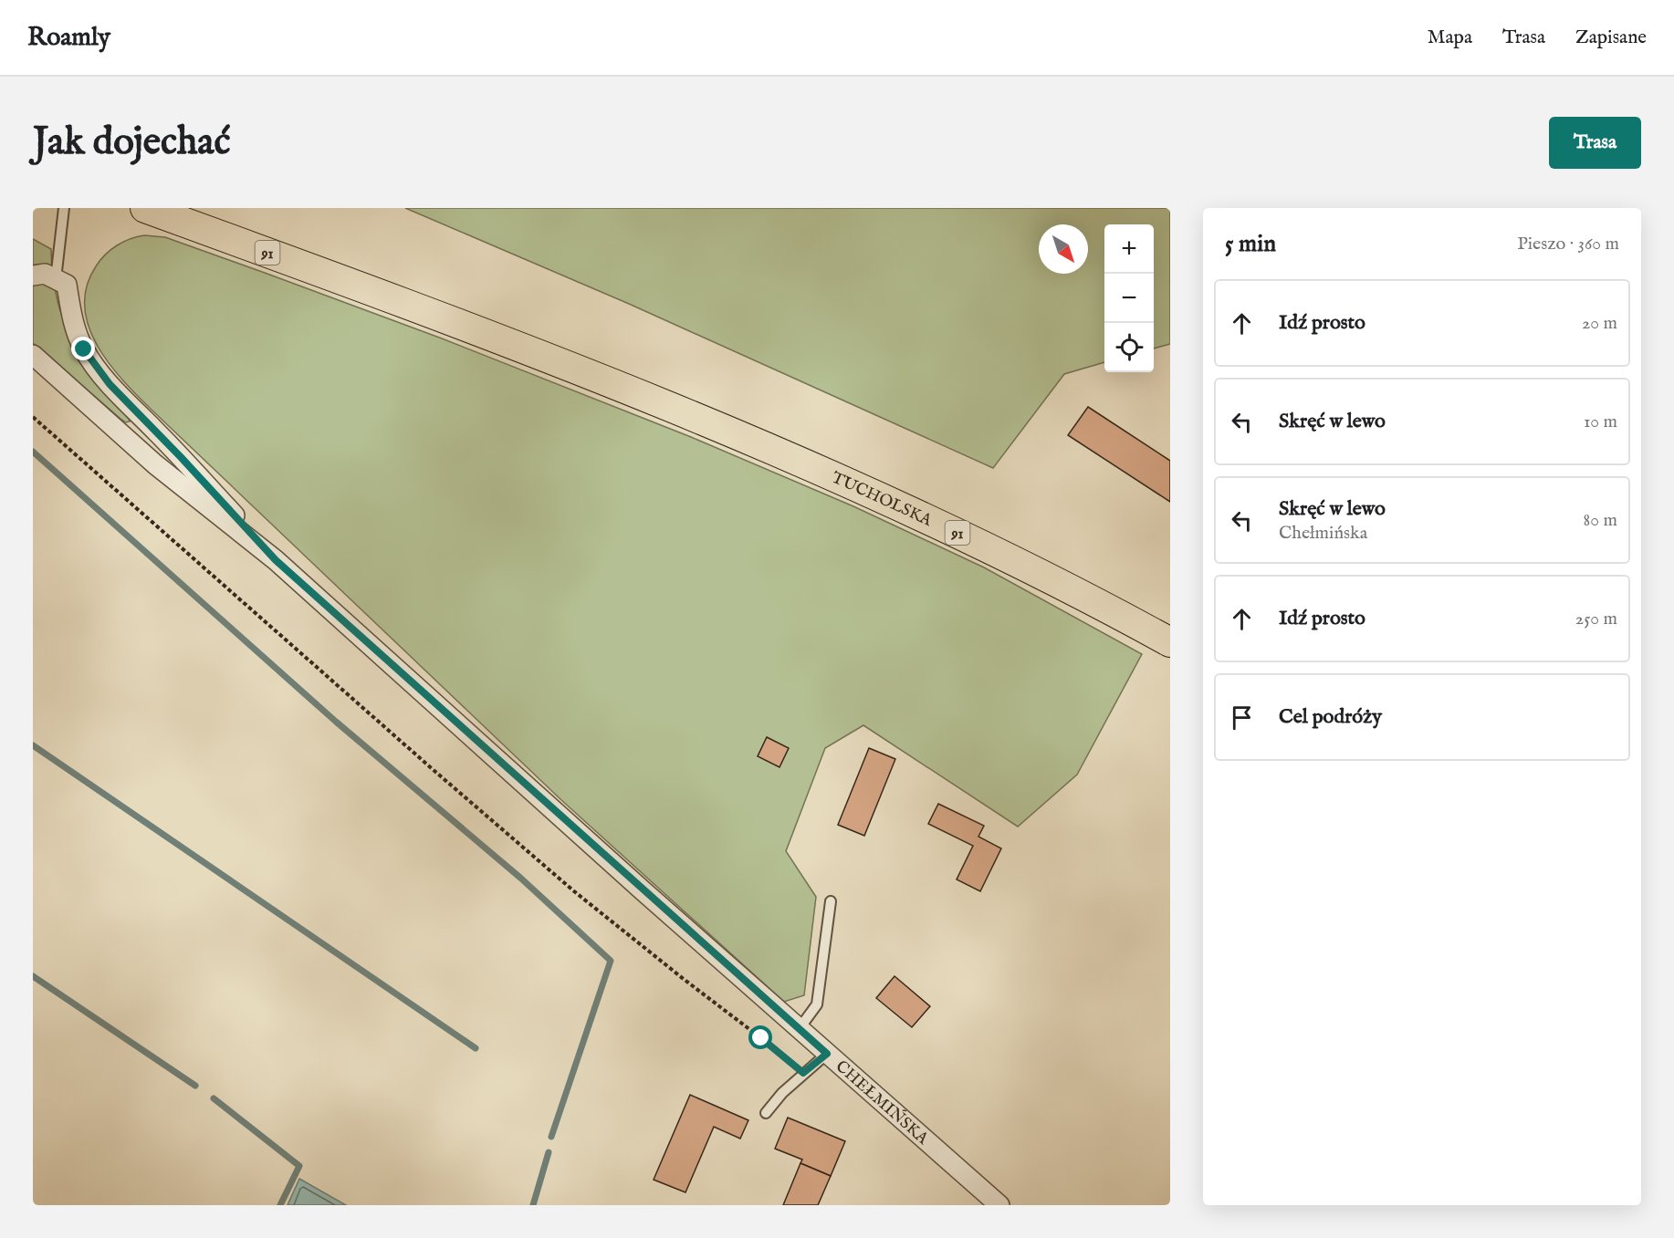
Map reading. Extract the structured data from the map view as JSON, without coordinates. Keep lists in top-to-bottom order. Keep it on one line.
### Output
{"streets":{"main road":["91","TUCHOLSKA"],"street":["CHEŁMIŃSKA"]},"north":"bottom right","page":{"header":"Roamly","nav":["Mapa","Trasa","Zapisane"],"buttons":"Trasa","title":"Jak dojechać","heading":["5 min","Pieszo · 360 m"],"map_buttons":["+","−"],"list":[["Idź prosto","20 m"],["Skręć w lewo","10 m"],["Skręć w lewo","Chełmińska","80 m"],["Idź prosto","250 m"],"Cel podróży"]}}
